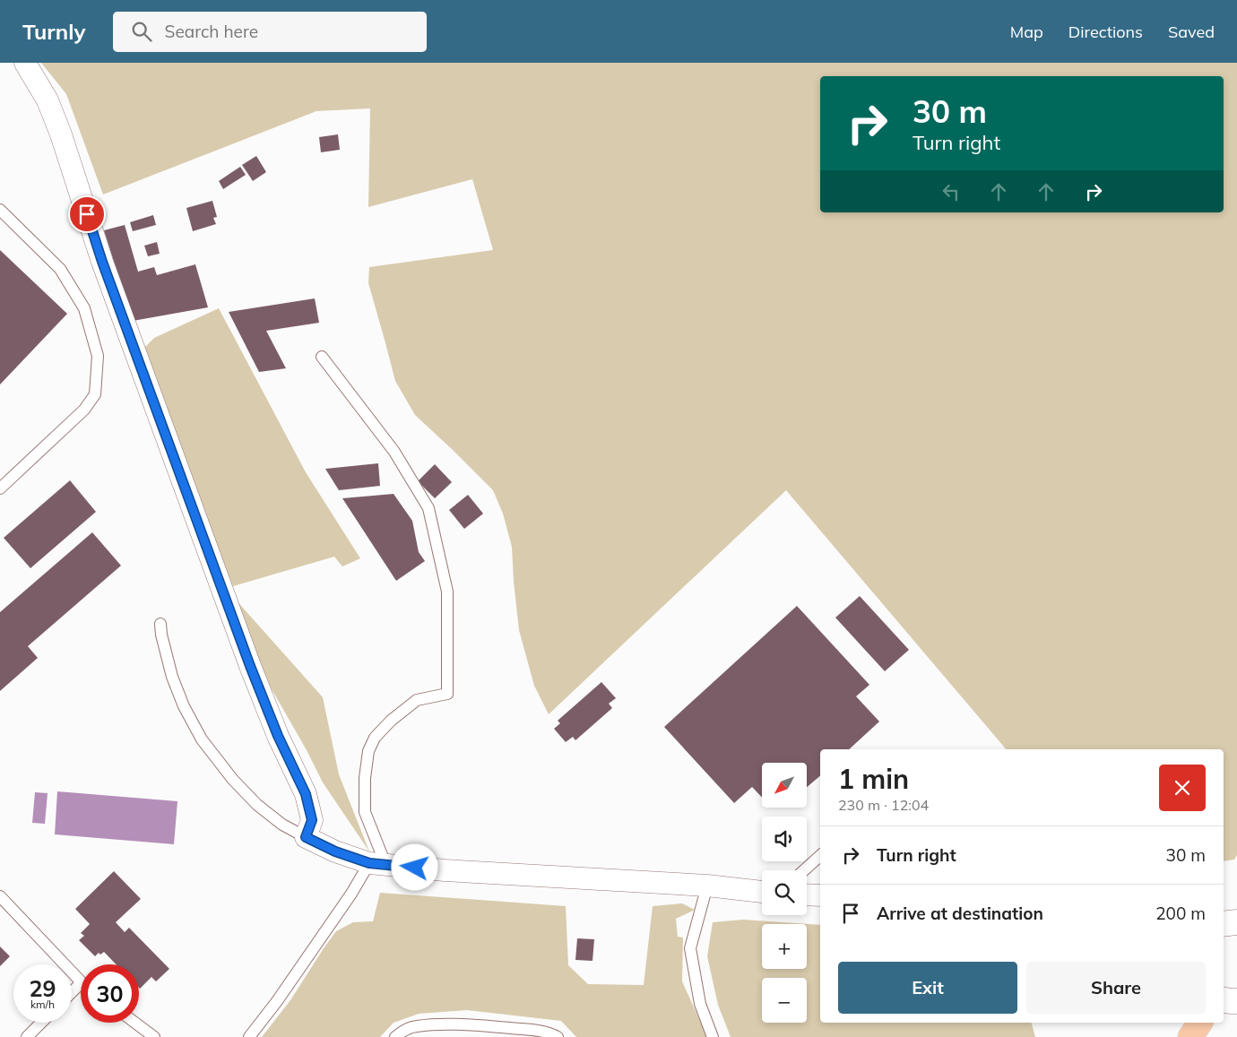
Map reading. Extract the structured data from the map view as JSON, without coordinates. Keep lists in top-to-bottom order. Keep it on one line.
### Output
{"north":"bottom left","page":{"header":"Turnly","search":"Search here","nav":["Map","Directions","Saved"],"turn":["30 m","Turn right"],"heading":["1 min","230 m · 12:04"],"map_buttons":["+","−"],"list":[{"name":"Turn right","value":"30 m"},{"name":"Arrive at destination","value":"200 m"}],"buttons":["Exit","Share"],"speed":"29 km/h","limit":"30"}}
